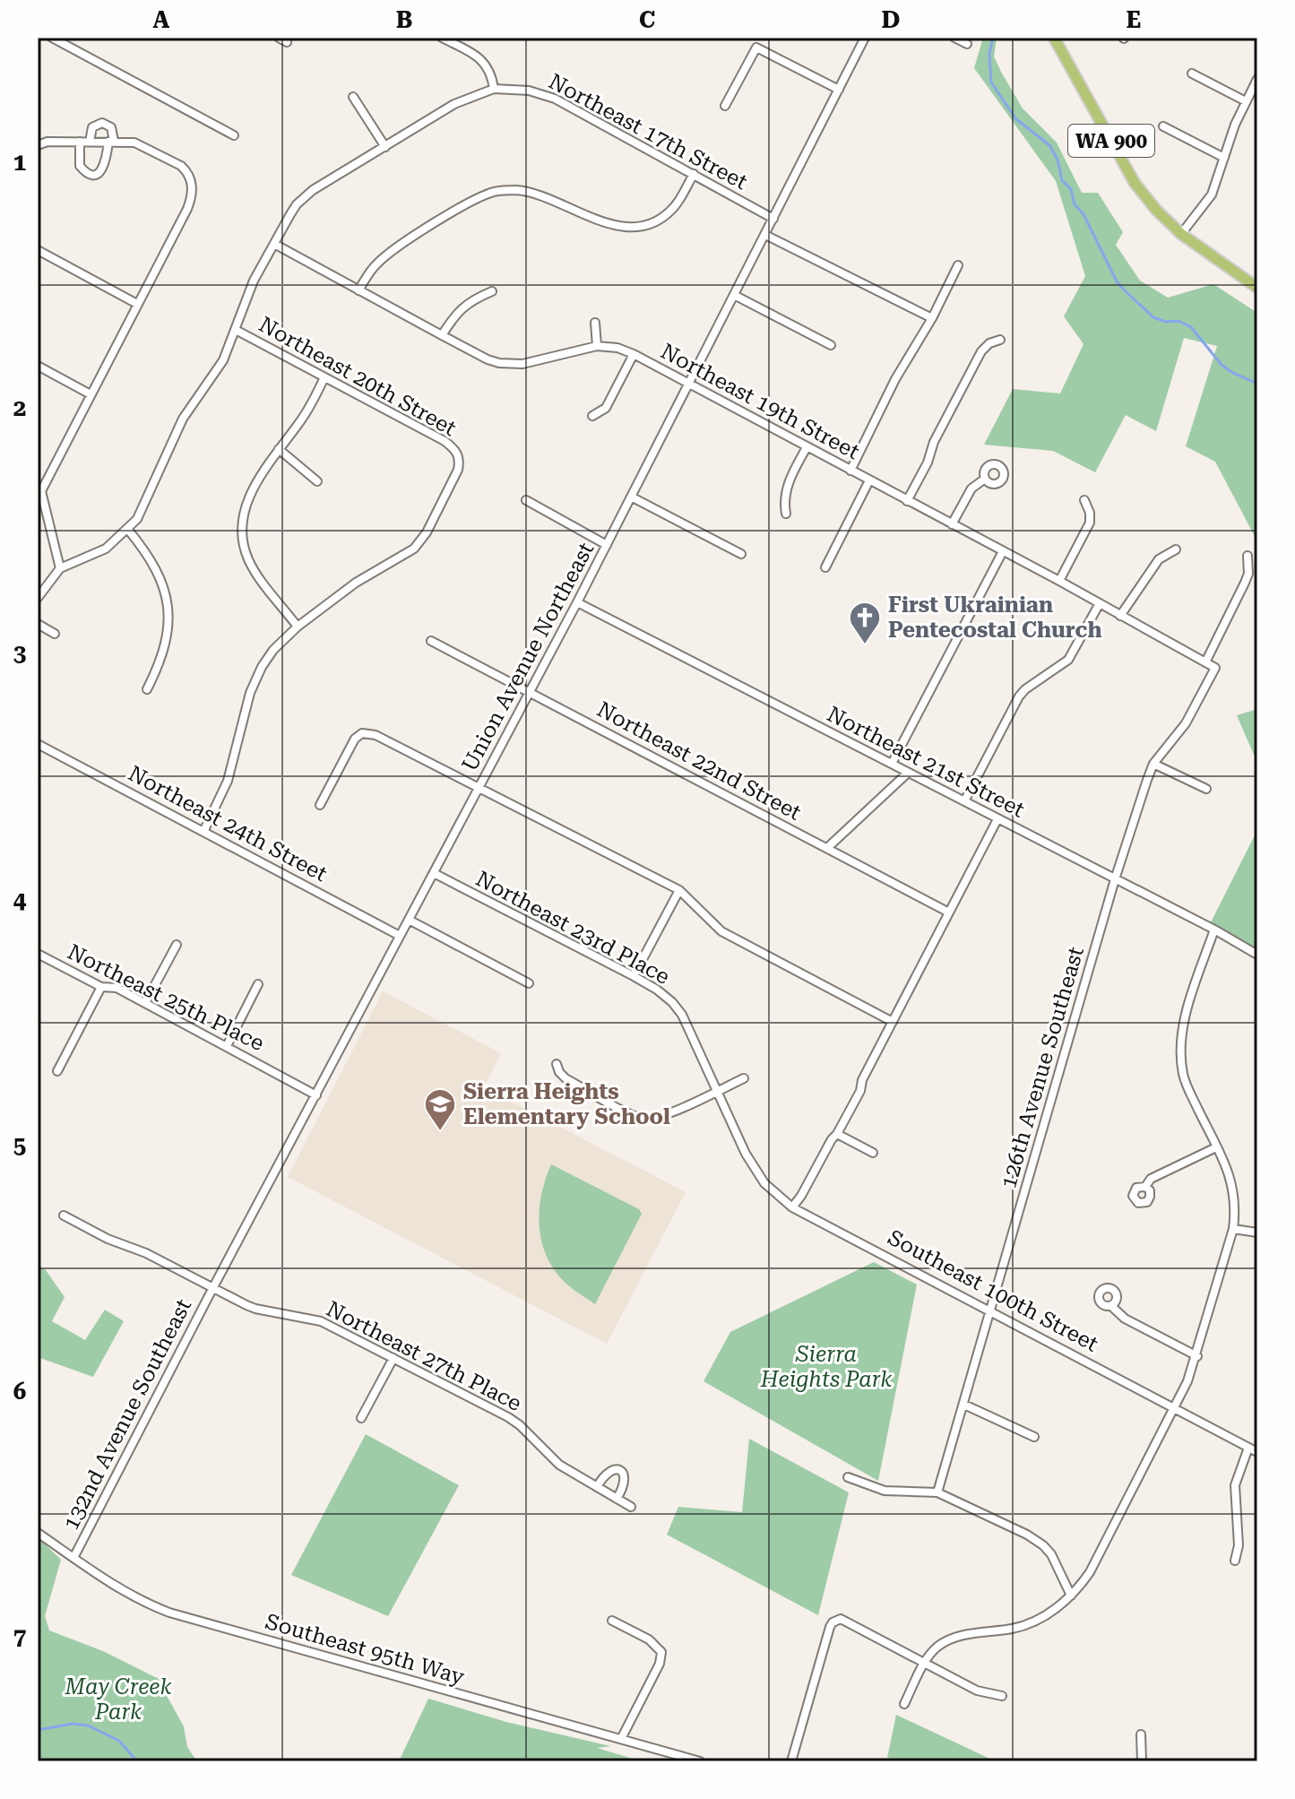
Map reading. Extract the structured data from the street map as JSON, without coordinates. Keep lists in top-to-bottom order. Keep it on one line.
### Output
{"streets":{"main road":["WA 900"],"street":["Northeast 17th Street","Northeast 20th Street","Northeast 19th Street","Union Avenue Northeast","Northeast 22nd Street","Northeast 21st Street","Northeast 24th Street","Northeast 23rd Place","Northeast 25th Place","126th Avenue Southeast","Southeast 100th Street","Northeast 27th Place","132nd Avenue Southeast","Southeast 95th Way"]},"crossings":[["Northeast 17th Street","Union Avenue Northeast"],["Northeast 19th Street","Union Avenue Northeast"],["Northeast 19th Street","126th Avenue Southeast"],["Union Avenue Northeast","Northeast 22nd Street"],["Union Avenue Northeast","Northeast 21st Street"],["Union Avenue Northeast","Northeast 24th Street"],["Union Avenue Northeast","Northeast 23rd Place"],["Union Avenue Northeast","Northeast 25th Place"],["Union Avenue Northeast","Northeast 27th Place"],["Union Avenue Northeast","132nd Avenue Southeast"],["Northeast 21st Street","126th Avenue Southeast"],["Northeast 23rd Place","Southeast 100th Street"],["126th Avenue Southeast","Southeast 100th Street"],["Northeast 27th Place","132nd Avenue Southeast"],["132nd Avenue Southeast","Southeast 95th Way"]],"parks":["Sierra Heights Park","May Creek Park"],"places":{"church":["First Ukrainian Pentecostal Church"],"school or university":["Sierra Heights Elementary School"]},"grid":{"columns":["A","B","C","D","E"],"rows":["1","2","3","4","5","6","7"]}}
